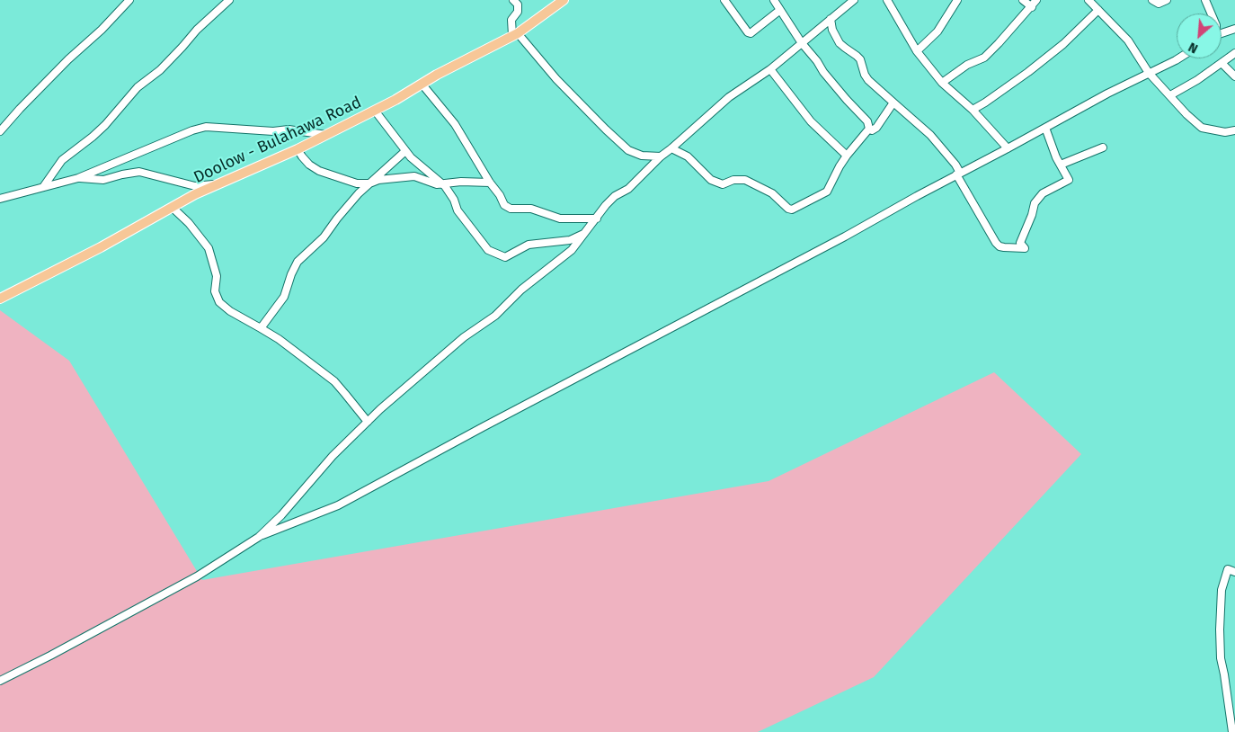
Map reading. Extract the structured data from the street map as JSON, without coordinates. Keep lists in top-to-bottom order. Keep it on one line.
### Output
{"streets":{"main road":["Doolow - Bulahawa Road"]},"north":"bottom left"}
